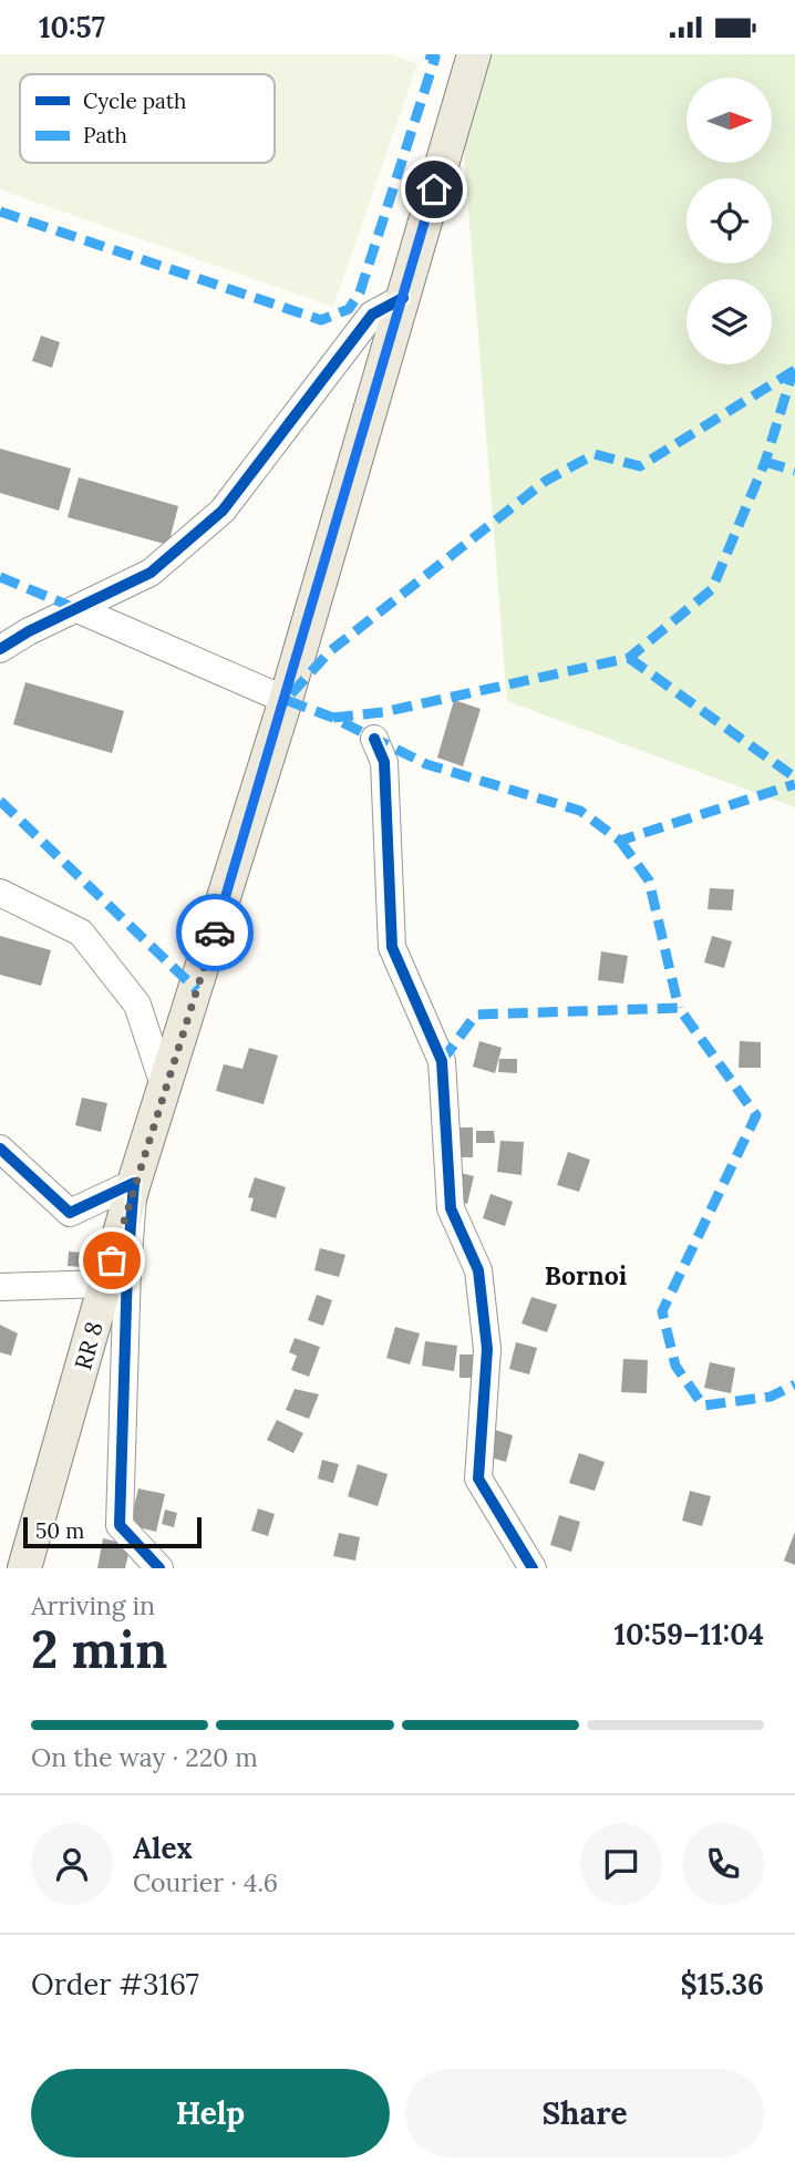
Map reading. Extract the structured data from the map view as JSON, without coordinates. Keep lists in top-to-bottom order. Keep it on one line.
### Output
{"streets":{"main road":["RR 8"]},"districts":["Bornoi"],"legend":["Cycle path","Path"],"scale_bar":"50 m","north":"right","page":{"status":"10:57","scale":"50 m","heading":["2 min","Arriving in","10:59–11:04"],"panel":["Alex","Courier · 4.6","Order #3167","$15.36"],"bar":"On the way · 220 m","buttons":["Help","Share"]}}
